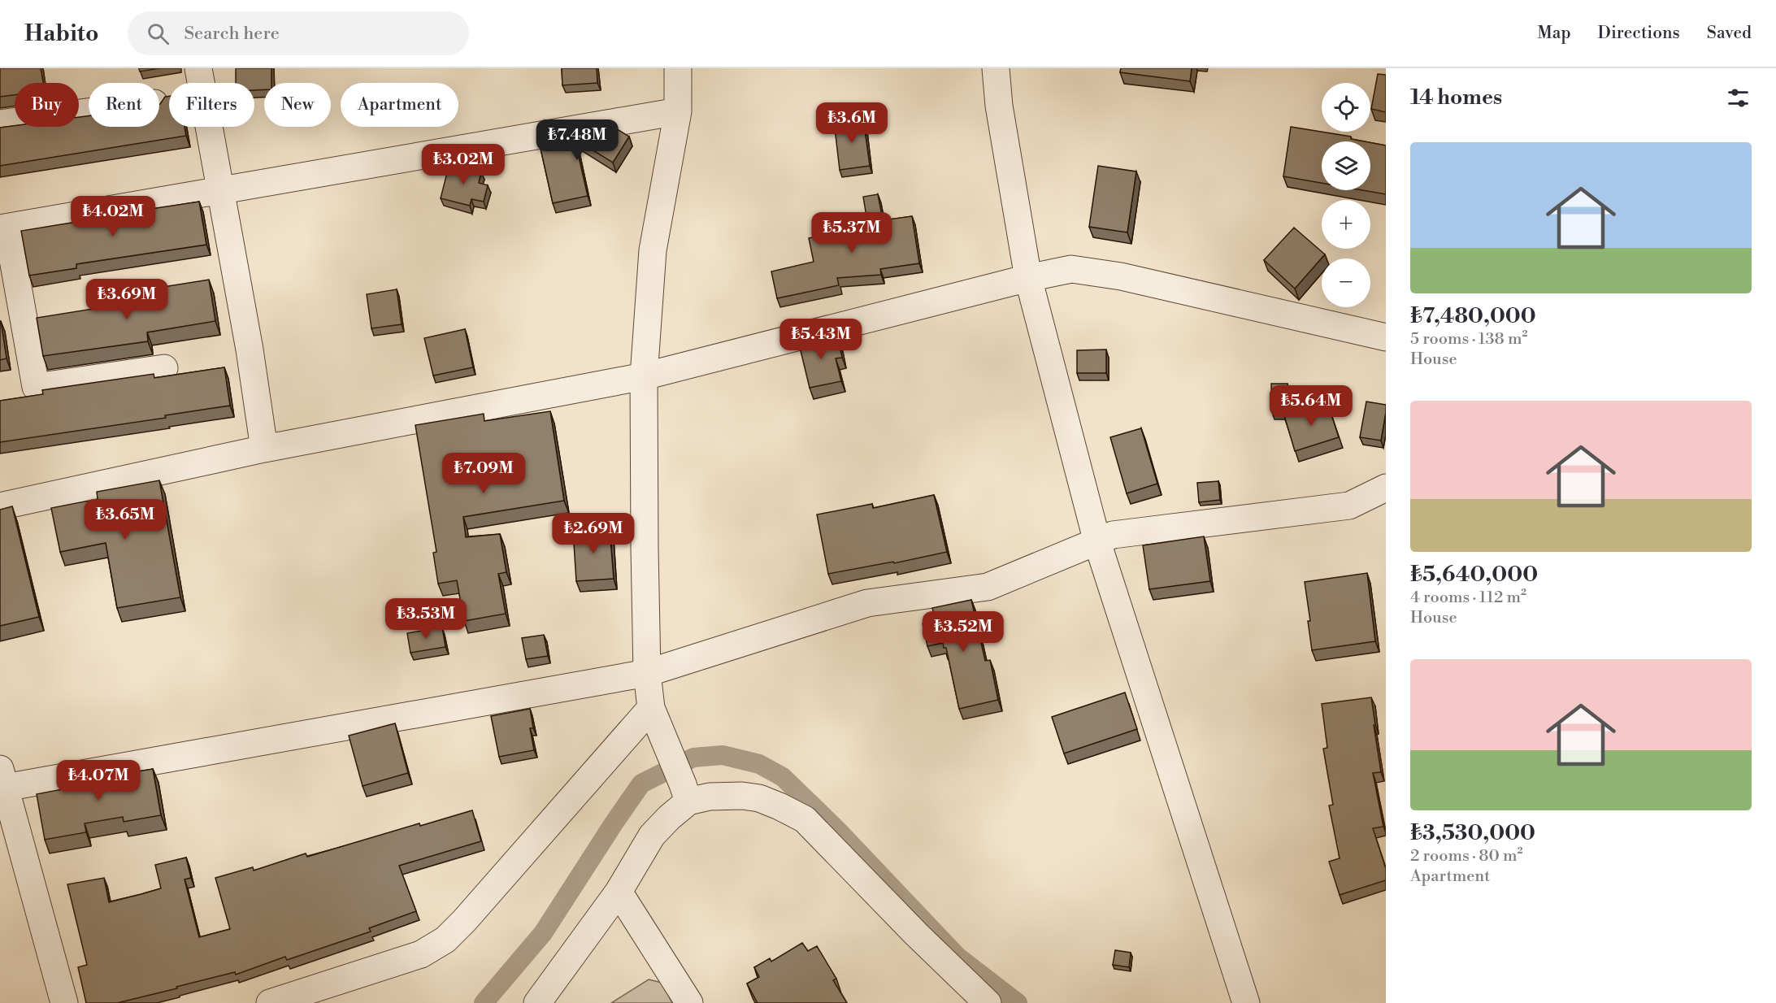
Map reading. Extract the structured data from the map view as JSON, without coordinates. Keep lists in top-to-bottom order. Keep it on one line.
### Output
{"page":{"header":"Habito","search":"Search here","nav":["Map","Directions","Saved"],"heading":"14 homes","map_buttons":["+","−"],"chip":["Buy","Rent","Filters","New","Apartment"],"price":["₺3.6M","₺7.48M","₺3.02M","₺4.02M","₺5.37M","₺3.69M","₺5.43M","₺5.64M","₺7.09M","₺3.65M","₺2.69M","₺3.53M","₺3.52M","₺4.07M"],"list":[{"name":"₺7,480,000","note":"5 rooms · 138 m² · House"},{"name":"₺5,640,000","note":"4 rooms · 112 m² · House"},{"name":"₺3,530,000","note":"2 rooms · 80 m² · Apartment"}]}}
